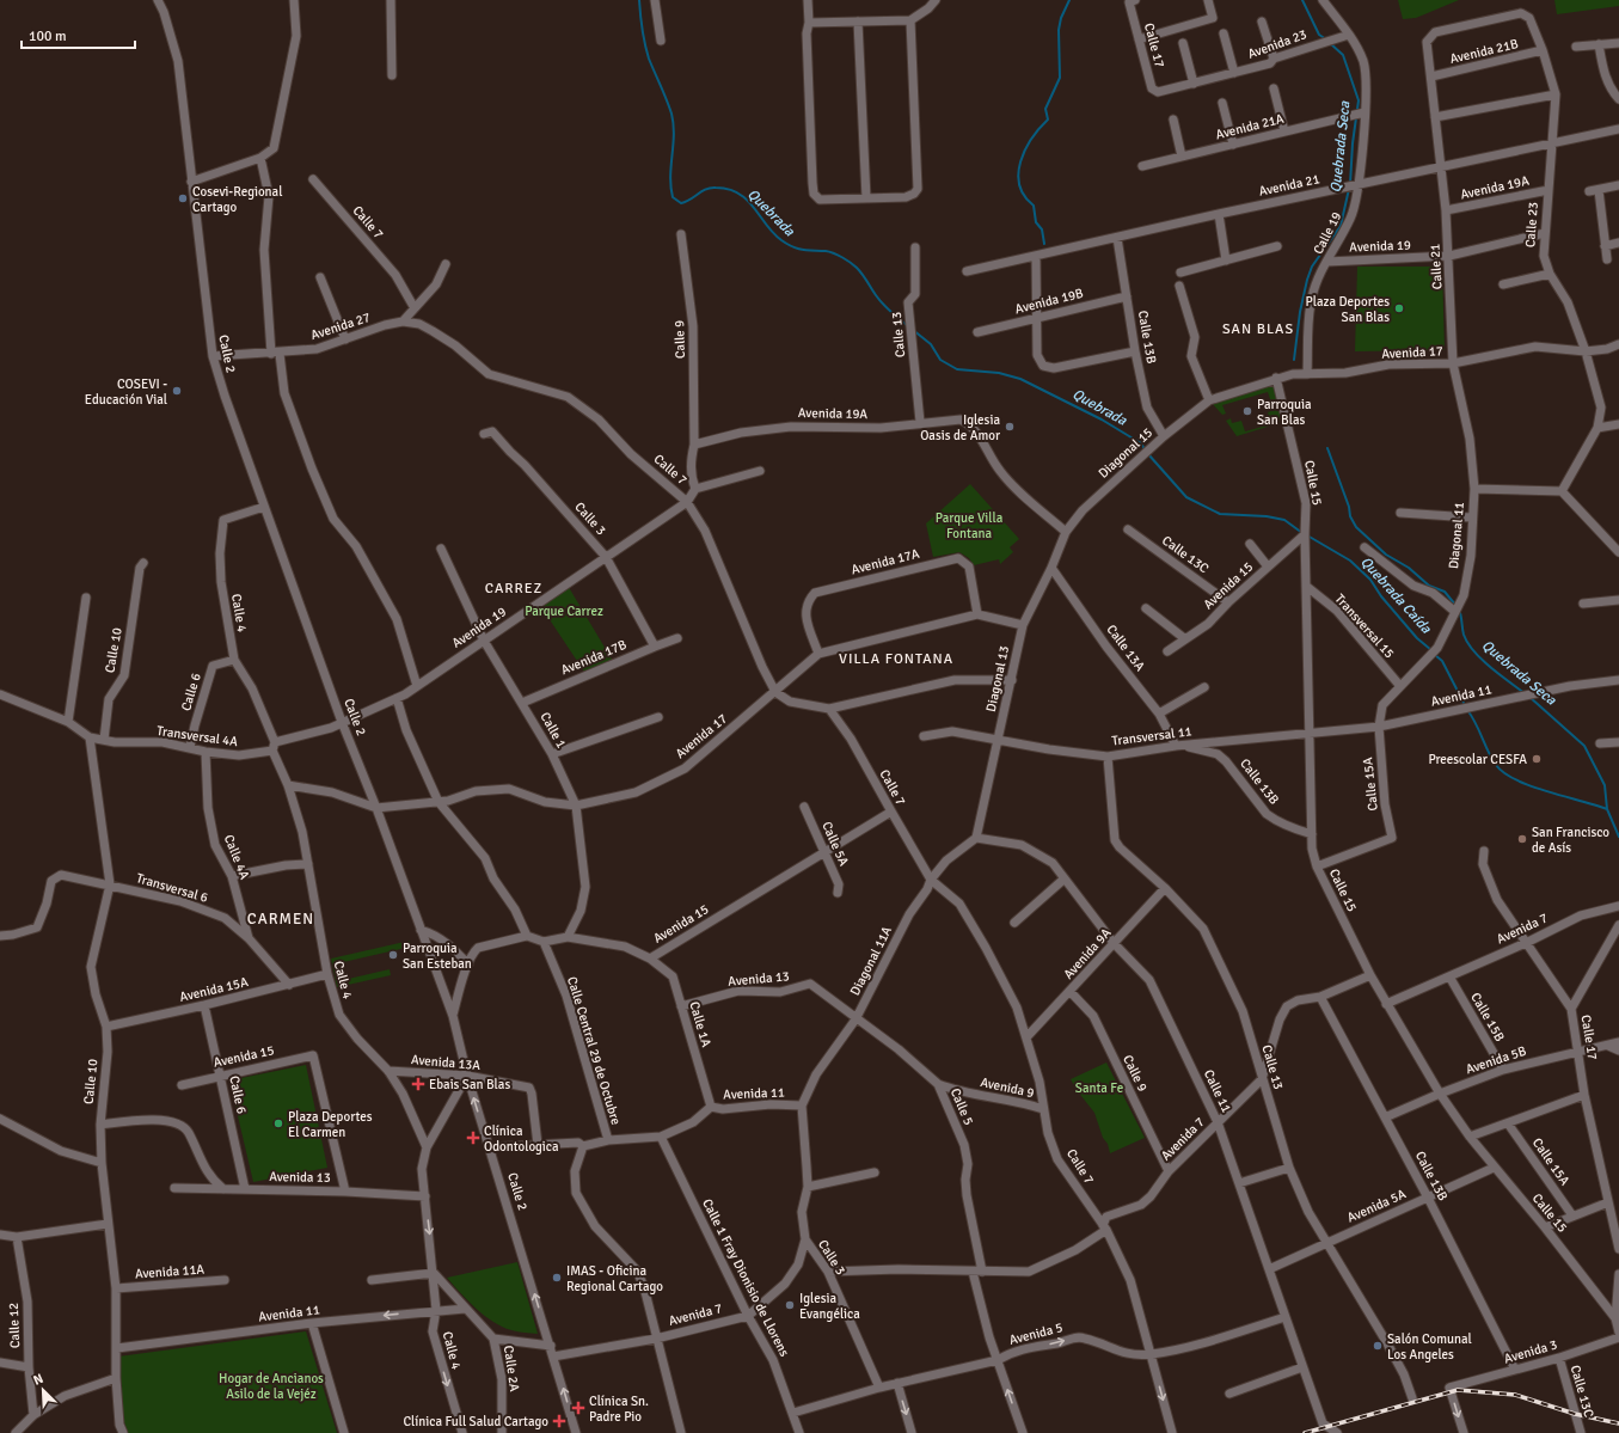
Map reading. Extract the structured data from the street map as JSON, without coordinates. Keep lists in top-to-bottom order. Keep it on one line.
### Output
{"streets":{"street":["Avenida 23","Calle 17","Avenida 21B","Avenida 21A","Avenida 21","Avenida 19A","Calle 7","Calle 23","Calle 19","Avenida 19","Calle 21","Avenida 19B","Avenida 27","Calle 13","Calle 13B","Calle 9","Avenida 17","Calle 2","Diagonal 15","Calle 15","Calle 3","Diagonal 11","Calle 13C","Avenida 17A","Avenida 15","Calle 4","Transversal 15","Calle 13A","Calle 10","Avenida 17B","Diagonal 13","Calle 6","Avenida 11","Calle 1","Transversal 4A","Transversal 11","Calle 15A","Calle 5A","Calle 4A","Transversal 6","Avenida 7","Avenida 9A","Diagonal 11A","Avenida 13","Avenida 15A","Calle 15B","Calle 1A","Calle Central 29 de Octubre","Avenida 5B","Avenida 13A","Avenida 9","Calle 11","Calle 5","Avenida 5A","Avenida 11A","Calle 1 Fray Dionisio de Llorens","Calle 12","Avenida 5","Avenida 3","Calle 2A"]},"crossings":[["Avenida 23","Calle 17"],["Avenida 23","Calle 19"],["Calle 17","Avenida 7"],["Calle 17","Avenida 5B"],["Avenida 21B","Calle 23"],["Avenida 21B","Calle 21"],["Avenida 21A","Calle 19"],["Avenida 21","Calle 23"],["Avenida 21","Calle 19"],["Avenida 21","Calle 21"],["Avenida 21","Calle 13B"],["Avenida 19A","Calle 23"],["Avenida 19A","Calle 21"],["Avenida 19A","Calle 13"],["Avenida 19A","Calle 9"],["Avenida 19A","Diagonal 15"],["Avenida 19A","Diagonal 13"],["Calle 7","Avenida 19"],["Calle 7","Avenida 27"],["Calle 7","Avenida 17"],["Calle 7","Avenida 15"],["Calle 7","Avenida 7"],["Calle 7","Avenida 9A"],["Calle 7","Diagonal 11A"],["Calle 7","Avenida 9"],["Calle 7","Avenida 5"],["Calle 23","Avenida 19"],["Calle 23","Calle 21"],["Calle 23","Avenida 17"],["Calle 19","Avenida 19"],["Calle 19","Avenida 17"],["Avenida 19","Calle 21"],["Avenida 19","Calle 9"],["Avenida 19","Calle 2"],["Avenida 19","Calle 3"],["Avenida 19","Calle 4"],["Avenida 19","Calle 1"],["Avenida 19","Transversal 4A"],["Calle 21","Avenida 17"],["Calle 21","Diagonal 11"],["Avenida 19B","Calle 13B"],["Avenida 27","Calle 2"],["Calle 13","Transversal 11"],["Calle 13","Avenida 7"],["Calle 13","Avenida 9A"],["Calle 13","Avenida 5A"],["Calle 13B","Diagonal 15"],["Calle 13B","Calle 15"],["Calle 13B","Transversal 11"],["Calle 13B","Avenida 7"],["Calle 13B","Avenida 5B"],["Calle 13B","Avenida 5A"],["Calle 13B","Avenida 3"],["Calle 9","Avenida 7"],["Calle 9","Avenida 9A"],["Avenida 17","Calle 2"],["Avenida 17","Diagonal 15"],["Avenida 17","Calle 15"],["Avenida 17","Avenida 17A"],["Avenida 17","Diagonal 13"],["Avenida 17","Calle 1"],["Calle 2","Calle 4"],["Calle 2","Avenida 11"],["Calle 2","Avenida 7"],["Calle 2","Avenida 13A"],["Diagonal 15","Diagonal 13"],["Calle 15","Avenida 15"],["Calle 15","Transversal 15"],["Calle 15","Avenida 11"],["Calle 15","Transversal 11"],["Calle 15","Calle 15A"],["Calle 15","Avenida 7"],["Calle 15","Avenida 5B"],["Calle 15","Avenida 5A"],["Calle 3","Avenida 17B"],["Calle 3","Avenida 11"],["Calle 3","Avenida 7"],["Calle 3","Diagonal 11A"],["Calle 3","Avenida 5"],["Diagonal 11","Transversal 15"],["Diagonal 11","Avenida 11"],["Diagonal 11","Calle 15A"],["Calle 13C","Avenida 15"],["Calle 13C","Avenida 3"],["Avenida 15","Calle 6"],["Avenida 15","Calle 1"],["Avenida 15","Calle 5A"],["Avenida 15","Avenida 13"],["Avenida 15","Calle 1A"],["Avenida 15","Calle Central 29 de Octubre"],["Calle 4","Calle 6"],["Calle 4","Avenida 11"],["Calle 4","Transversal 4A"],["Calle 4","Avenida 13"],["Calle 4","Avenida 15A"],["Calle 4","Avenida 13A"],["Calle 4","Calle 2A"],["Calle 13A","Diagonal 13"],["Calle 13A","Transversal 11"],["Calle 10","Avenida 11"],["Calle 10","Transversal 4A"],["Calle 10","Transversal 6"],["Calle 10","Avenida 15A"],["Calle 10","Avenida 11A"],["Avenida 17B","Calle 1"],["Diagonal 13","Transversal 11"],["Diagonal 13","Diagonal 11A"],["Diagonal 13","Calle 11"],["Calle 6","Transversal 4A"],["Calle 6","Avenida 13"],["Calle 6","Avenida 15A"],["Avenida 11","Transversal 11"],["Avenida 11","Calle 15A"],["Avenida 11","Diagonal 11A"],["Avenida 11","Calle 1A"],["Avenida 11","Calle Central 29 de Octubre"],["Avenida 11","Avenida 13A"],["Avenida 11","Calle 1 Fray Dionisio de Llorens"],["Avenida 11","Calle 2A"],["Transversal 4A","Calle 4A"],["Calle 4A","Transversal 6"],["Calle 4A","Avenida 15A"],["Avenida 7","Calle 15B"],["Avenida 7","Calle 11"],["Avenida 7","Calle 5"],["Avenida 7","Calle 1 Fray Dionisio de Llorens"],["Avenida 9A","Calle 11"],["Diagonal 11A","Calle 11"],["Diagonal 11A","Calle 5"],["Avenida 13","Calle 1A"],["Avenida 13","Calle 5"],["Calle 15B","Avenida 5B"],["Avenida 9","Calle 5"],["Calle 11","Avenida 5A"],["Calle 11","Avenida 5"],["Calle 1 Fray Dionisio de Llorens","Avenida 5"]],"districts":["SAN BLAS","CARREZ","VILLA FONTANA","CARMEN"],"water":["Quebrada Seca","Quebrada","Quebrada Caída"],"parks":["Parque Villa Fontana","Parque Carrez","Santa Fe","Hogar de Ancianos Asilo de la Vejéz"],"places":{"other":["Cosevi-Regional Cartago","Plaza Deportes San Blas","COSEVI - Educación Vial","Parroquia San Blas","Iglesia Oasis de Amor","Preescolar CESFA","San Francisco de Asís","Parroquia San Esteban","Plaza Deportes El Carmen","IMAS - Oficina Regional Cartago","Iglesia Evangélica","Salón Comunal Los Angeles"],"health":["Ebais San Blas","Clínica Odontologica","Clínica Sn. Padre Pio","Clínica Full Salud Cartago"]},"scale_bar":"100 m","north":"top left"}
